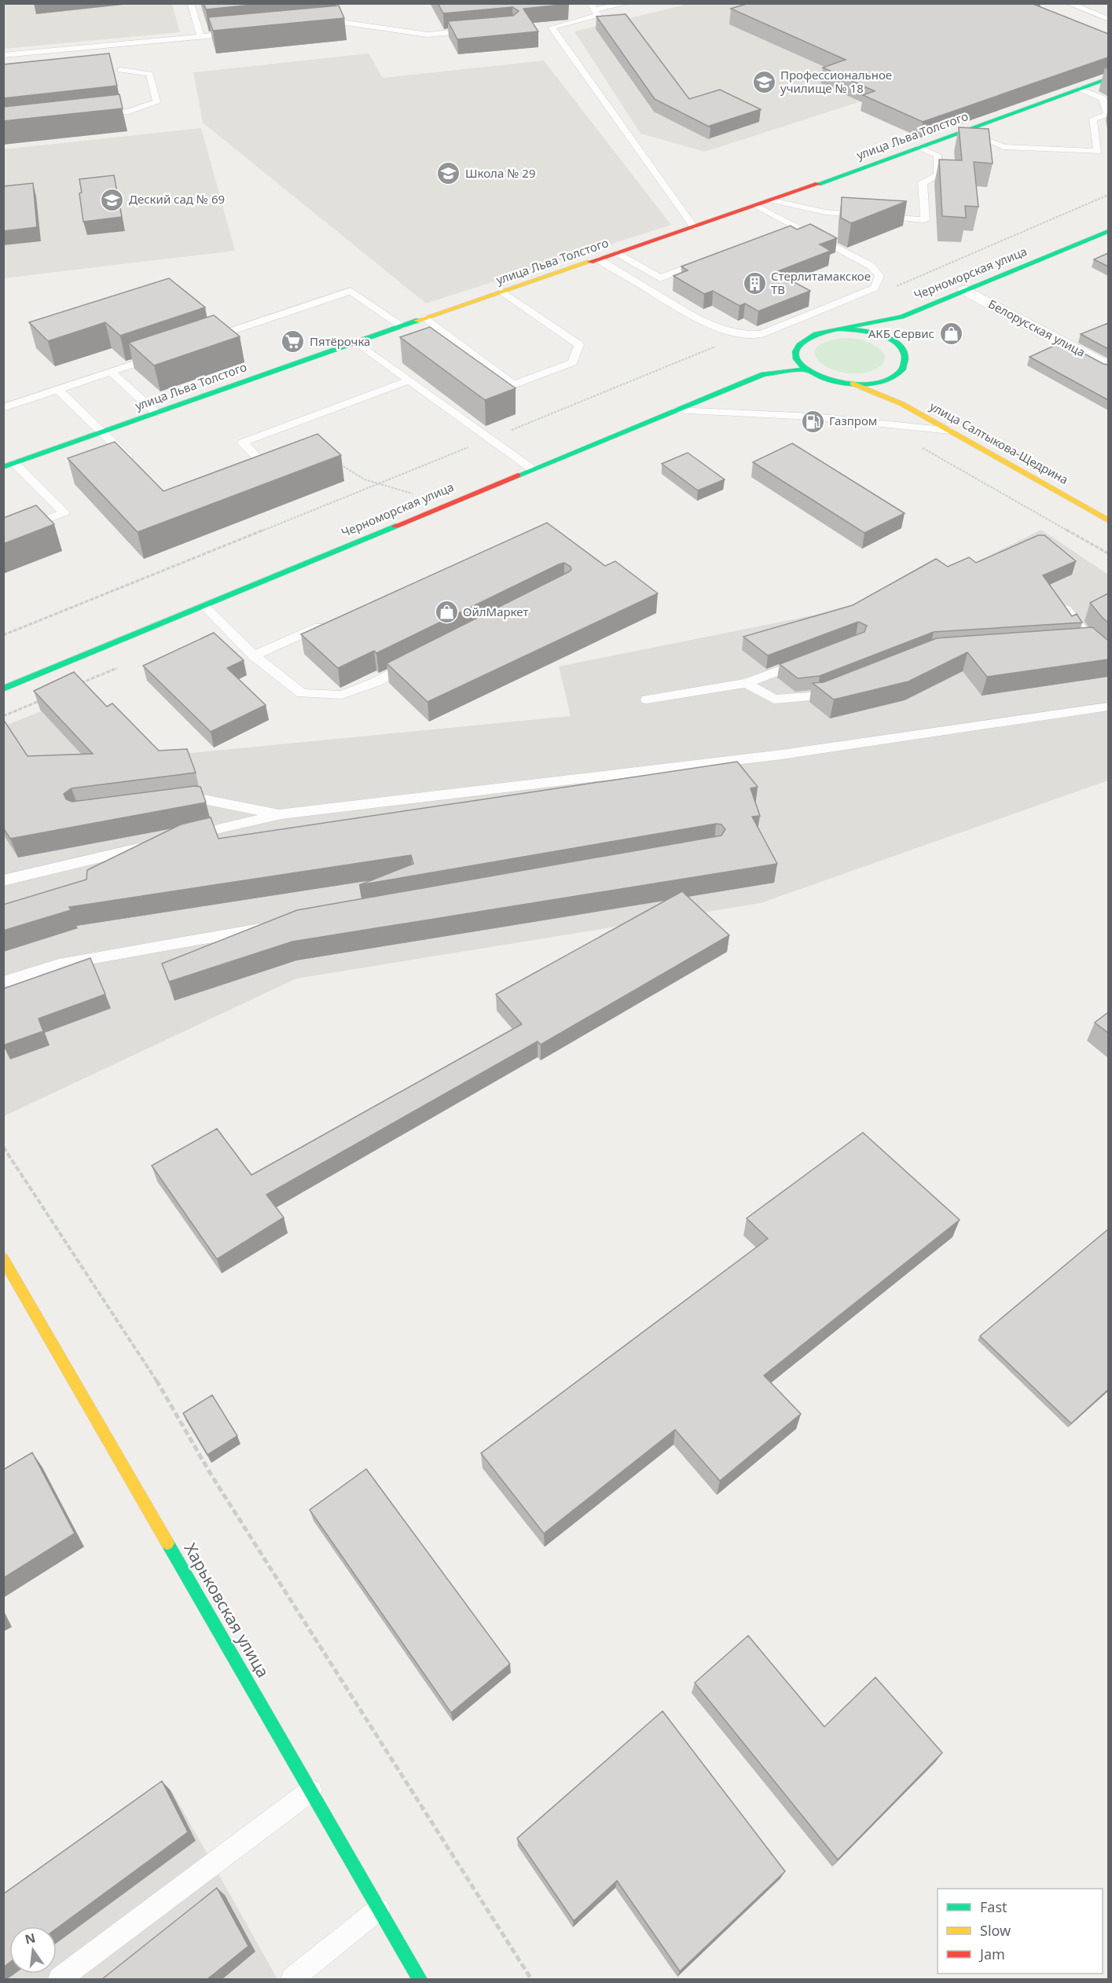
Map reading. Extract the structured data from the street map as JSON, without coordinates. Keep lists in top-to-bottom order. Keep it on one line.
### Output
{"streets":{"main road":["улица Льва Толстого","Черноморская улица","улица Салтыкова-Щедрина","Харьковская улица"],"street":["Белорусская улица"]},"crossings":[["Черноморская улица","Белорусская улица"]],"places":{"school or university":["Профессиональное училище № 18","Школа № 29","Деский сад № 69"],"building":["Стерлитамакское ТВ"],"shop":["АКБ Сервис","ОйлМаркет"],"supermarket":["Пятёрочка"],"fuel station":["Газпром"]},"legend":["Fast","Slow","Jam"],"north":"top"}
